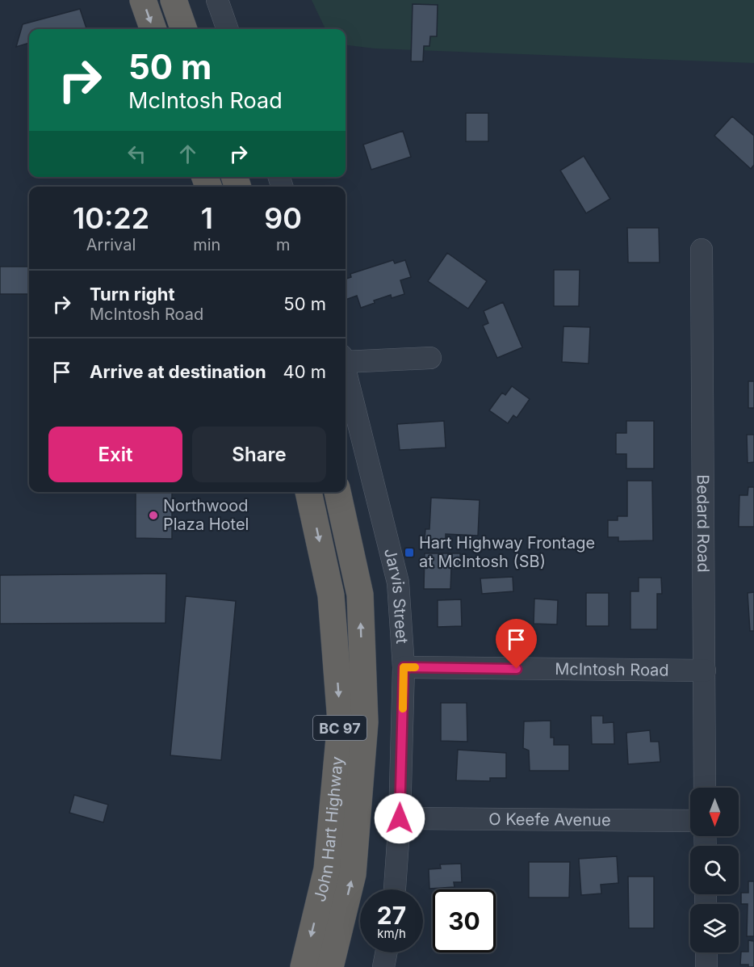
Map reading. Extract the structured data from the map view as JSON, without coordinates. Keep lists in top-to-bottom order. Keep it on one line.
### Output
{"streets":{"highway":["BC 97","John Hart Highway"],"street":["Bedard Road","Jarvis Street","McIntosh Road","O Keefe Avenue"]},"crossings":[["Bedard Road","McIntosh Road"],["Jarvis Street","McIntosh Road"],["Jarvis Street","O Keefe Avenue"]],"places":{"other":["Northwood Plaza Hotel"],"transit":["Hart Highway Frontage at McIntosh (SB)"]},"north":"bottom","page":{"turn":["50 m","McIntosh Road"],"eta":["10:22","Arrival","1","min","90","m"],"list":[{"name":"Turn right","note":"McIntosh Road","value":"50 m"},{"name":"Arrive at destination","value":"40 m"}],"buttons":["Exit","Share"],"speed":"27 km/h","limit":"30"}}
